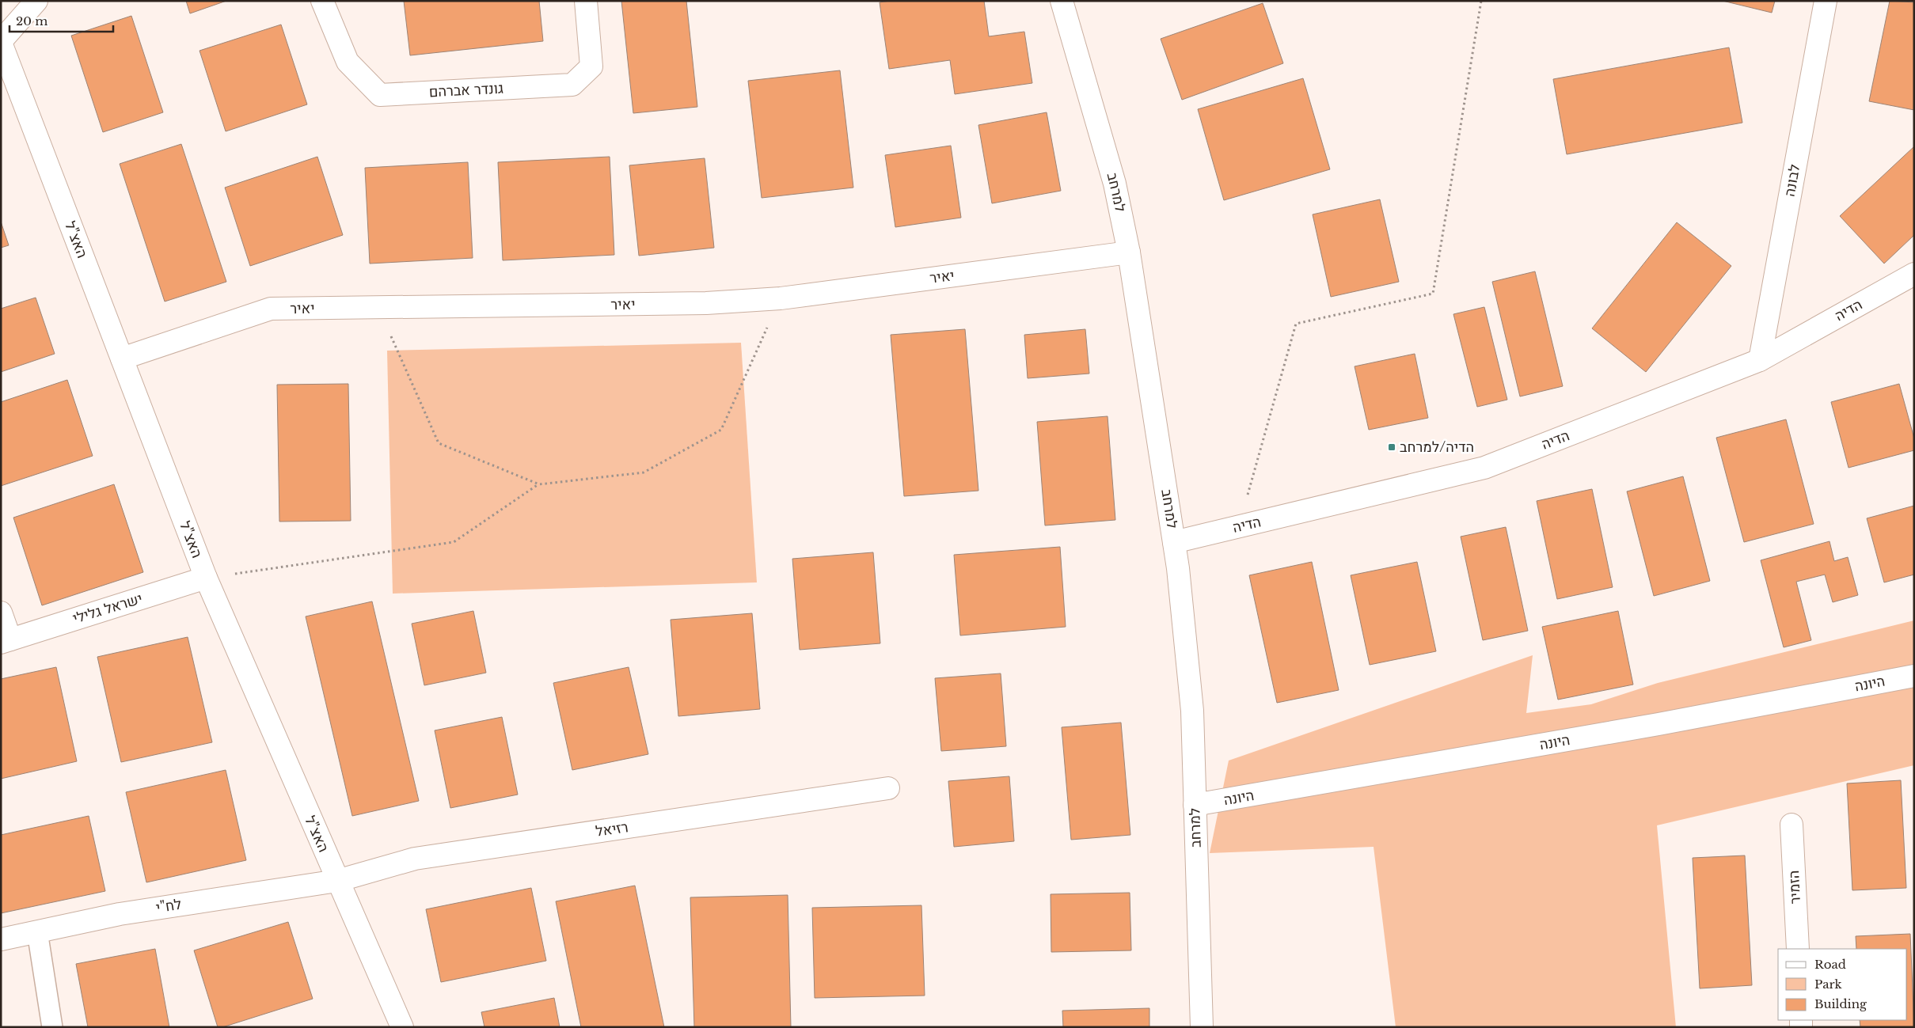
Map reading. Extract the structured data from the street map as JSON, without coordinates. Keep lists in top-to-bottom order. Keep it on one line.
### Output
{"streets":{"street":["גונדר אברהם","לבונה","למרחב","האצ\"ל","יאיר","הדיה","ישראל גלילי","היונה","רזיאל","הזמיר","לח\"י"]},"crossings":[["לבונה","הדיה"],["למרחב","יאיר"],["למרחב","הדיה"],["למרחב","היונה"],["האצ\"ל","יאיר"],["האצ\"ל","ישראל גלילי"],["האצ\"ל","רזיאל"],["האצ\"ל","לח\"י"],["רזיאל","לח\"י"]],"places":{"transit":["הדיה/למרחב"]},"legend":["Road","Park","Building"],"scale_bar":"20 m"}
